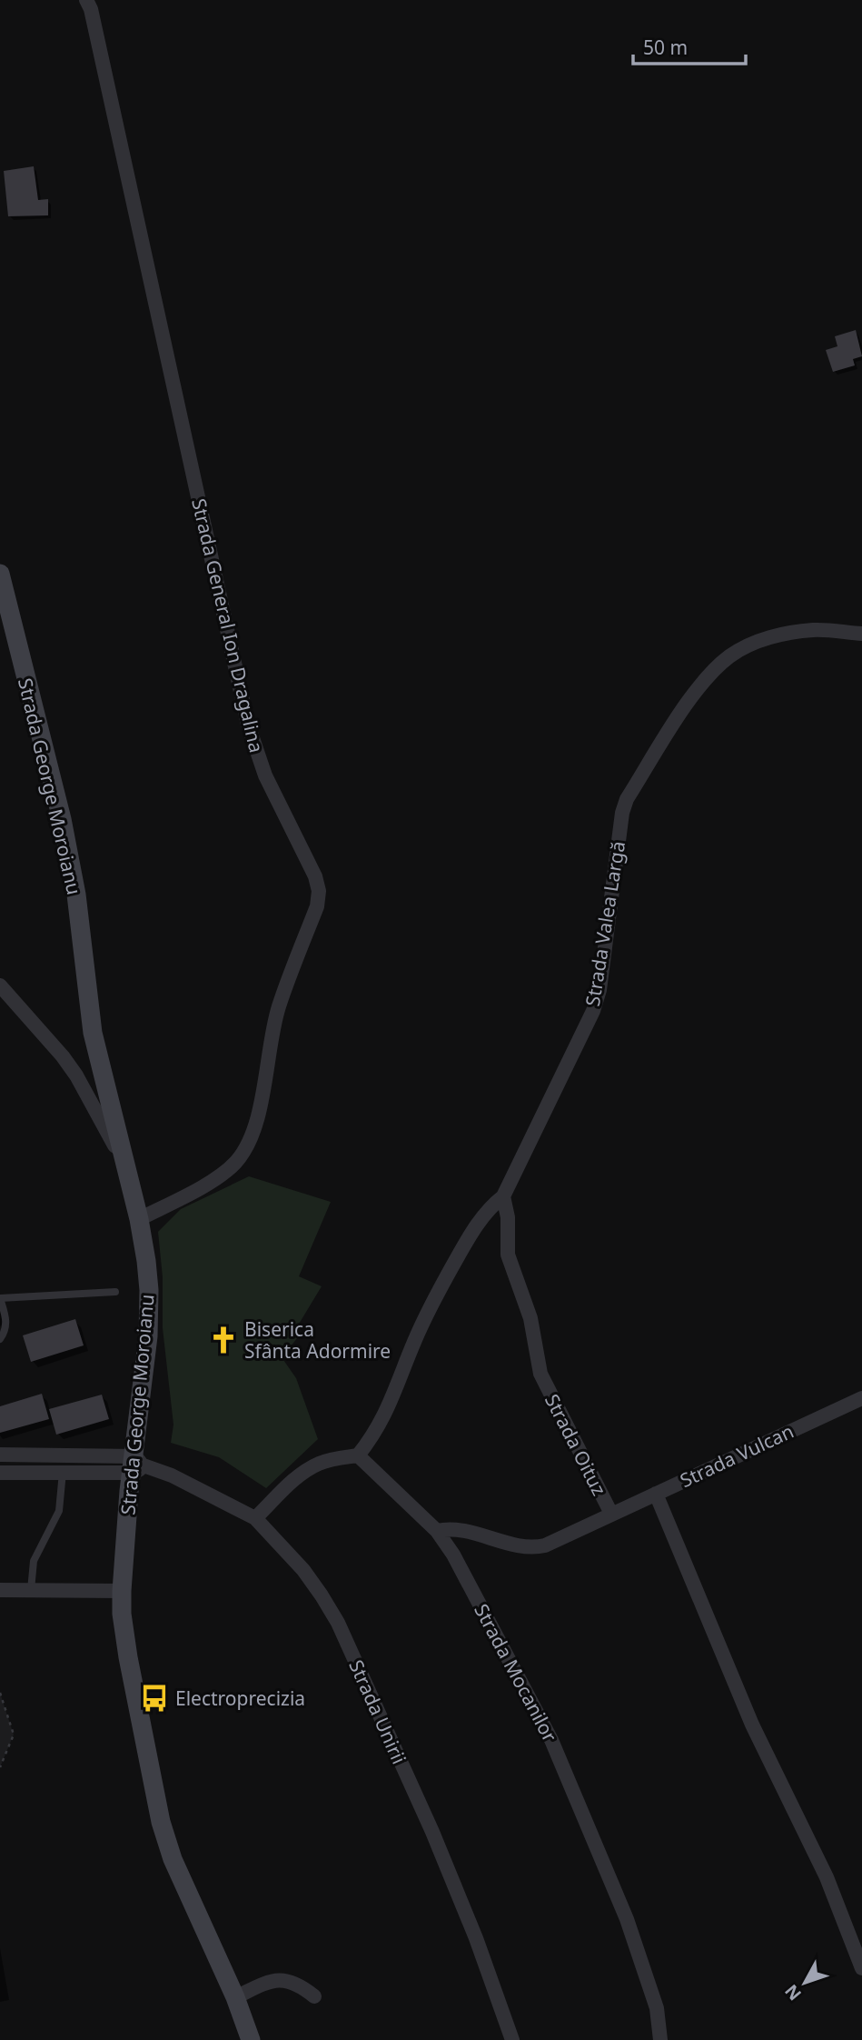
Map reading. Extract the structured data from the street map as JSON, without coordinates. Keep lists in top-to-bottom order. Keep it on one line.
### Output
{"streets":{"main road":["Strada George Moroianu"],"street":["Strada General Ion Dragalina","Strada Valea Largă","Strada Oituz","Strada Vulcan","Strada Mocanilor","Strada Unirii"]},"crossings":[["Strada General Ion Dragalina","Strada George Moroianu"],["Strada George Moroianu","Strada Unirii"],["Strada Valea Largă","Strada Oituz"],["Strada Valea Largă","Strada Mocanilor"],["Strada Oituz","Strada Vulcan"],["Strada Oituz","Strada Mocanilor"]],"places":{"church":["Biserica Sfânta Adormire"],"bus stop":["Electroprecizia"]},"scale_bar":"50 m","north":"bottom left"}
